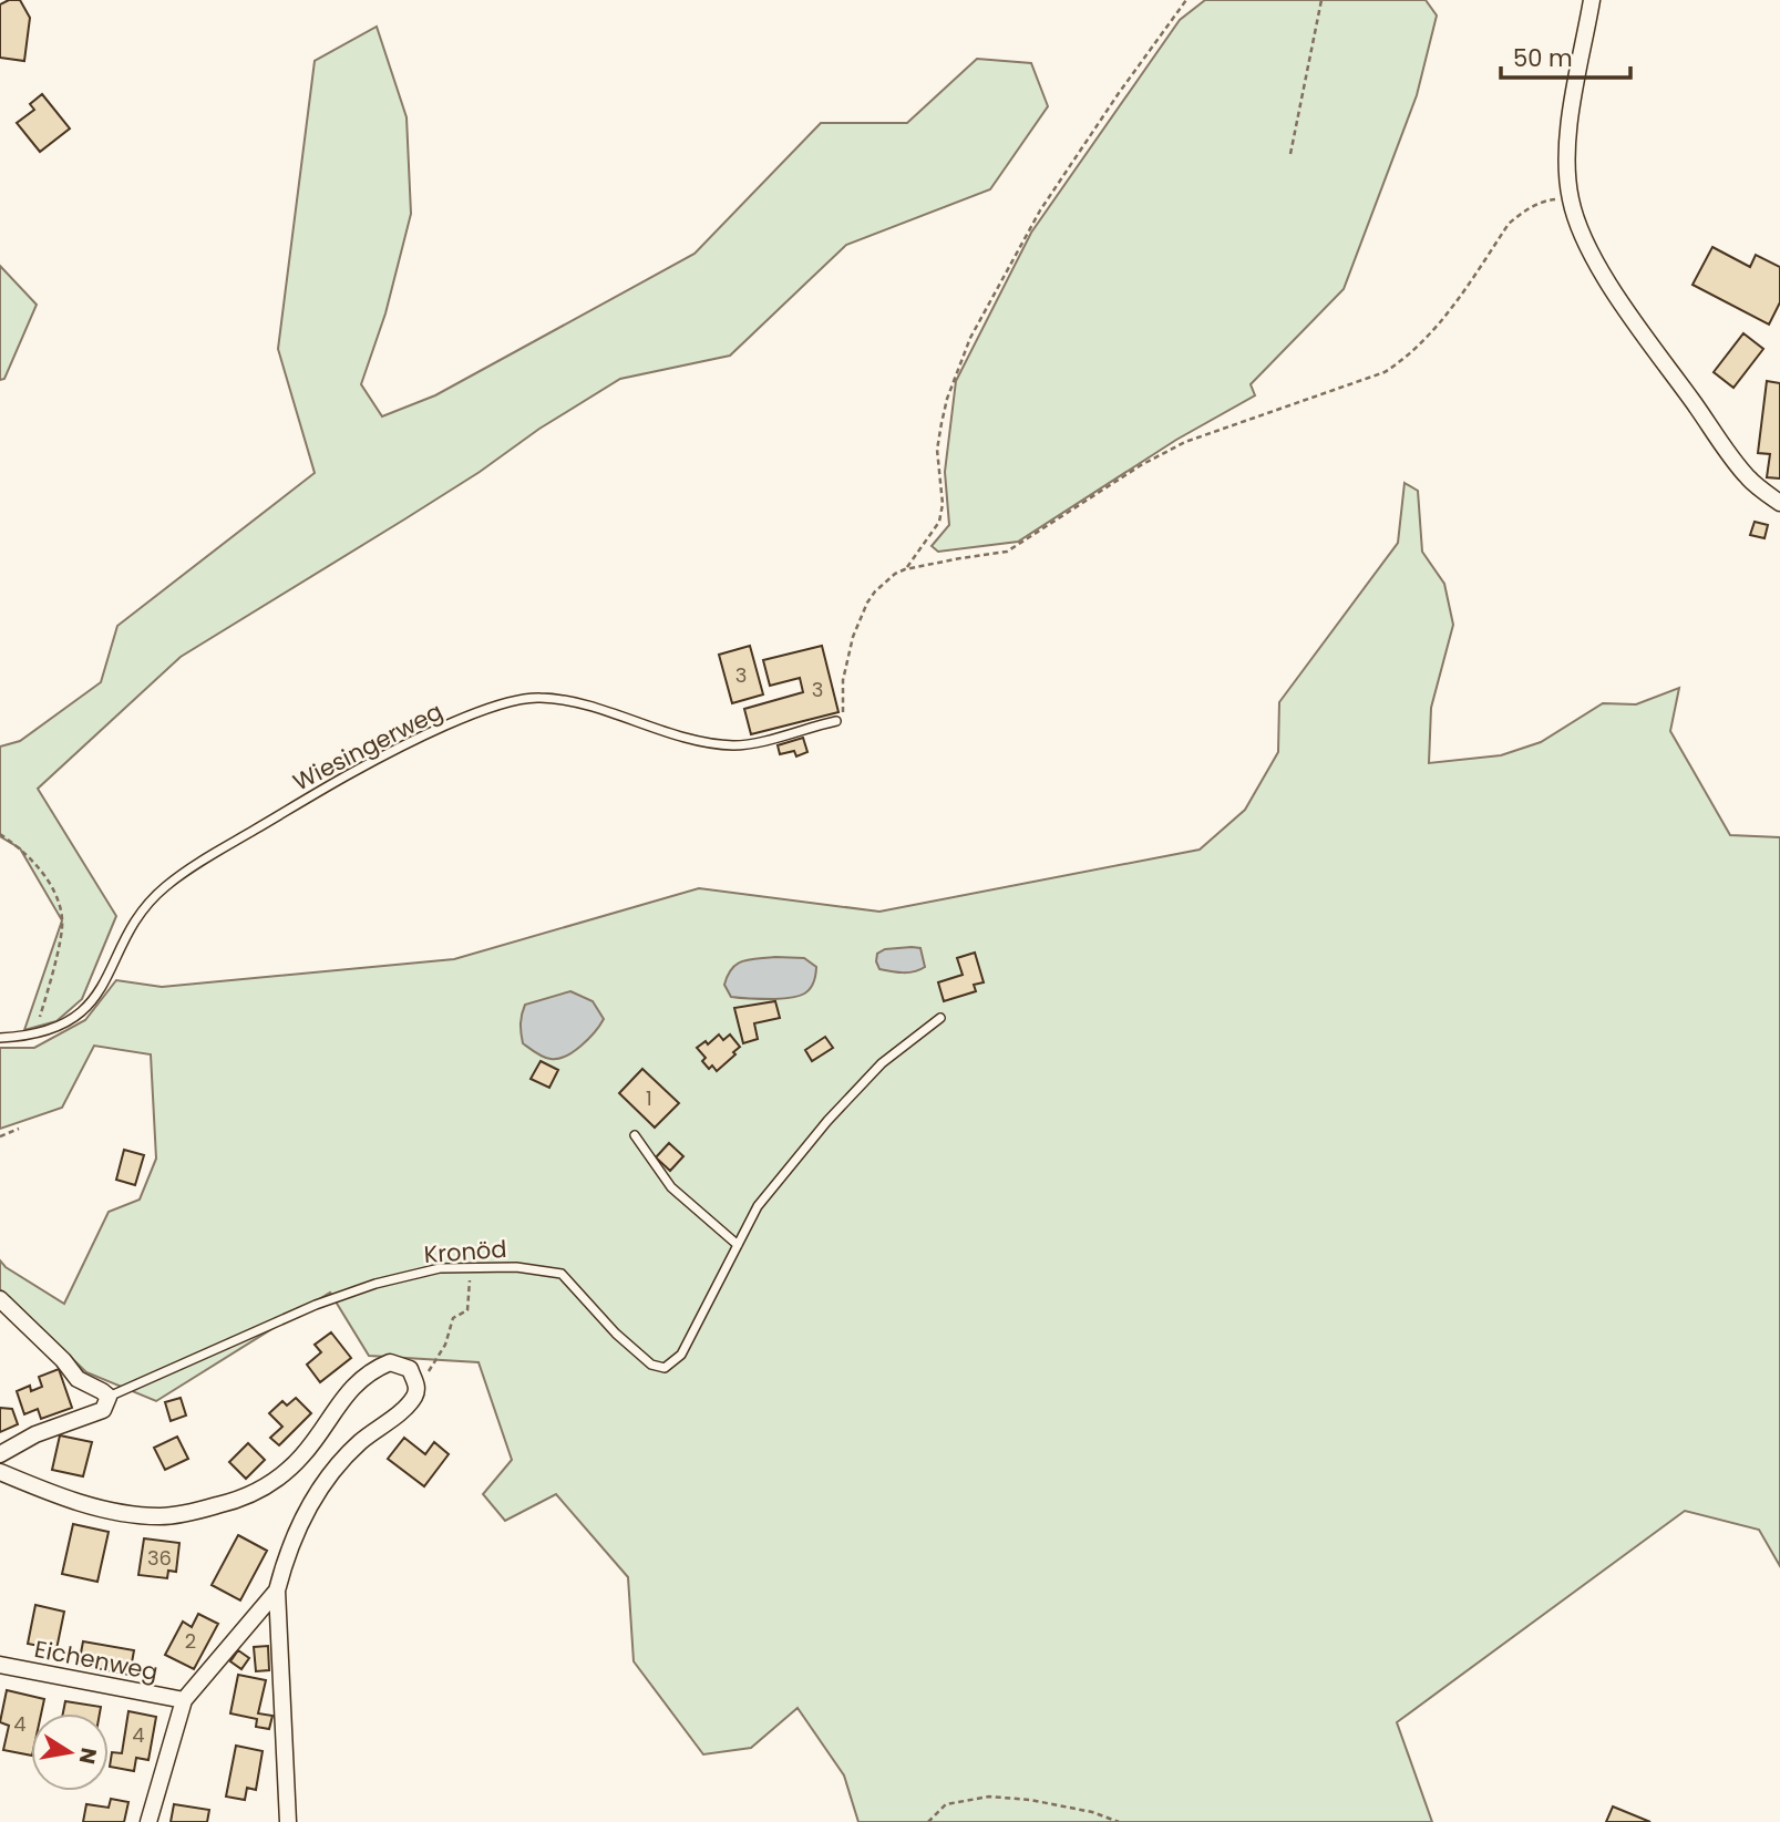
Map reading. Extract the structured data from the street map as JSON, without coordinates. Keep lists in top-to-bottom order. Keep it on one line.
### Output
{"streets":{"street":["Eichenweg"],"lane":["Wiesingerweg","Kronöd"]},"house_numbers":["3","3","1","36","2","4","4"],"scale_bar":"50 m","north":"right"}
